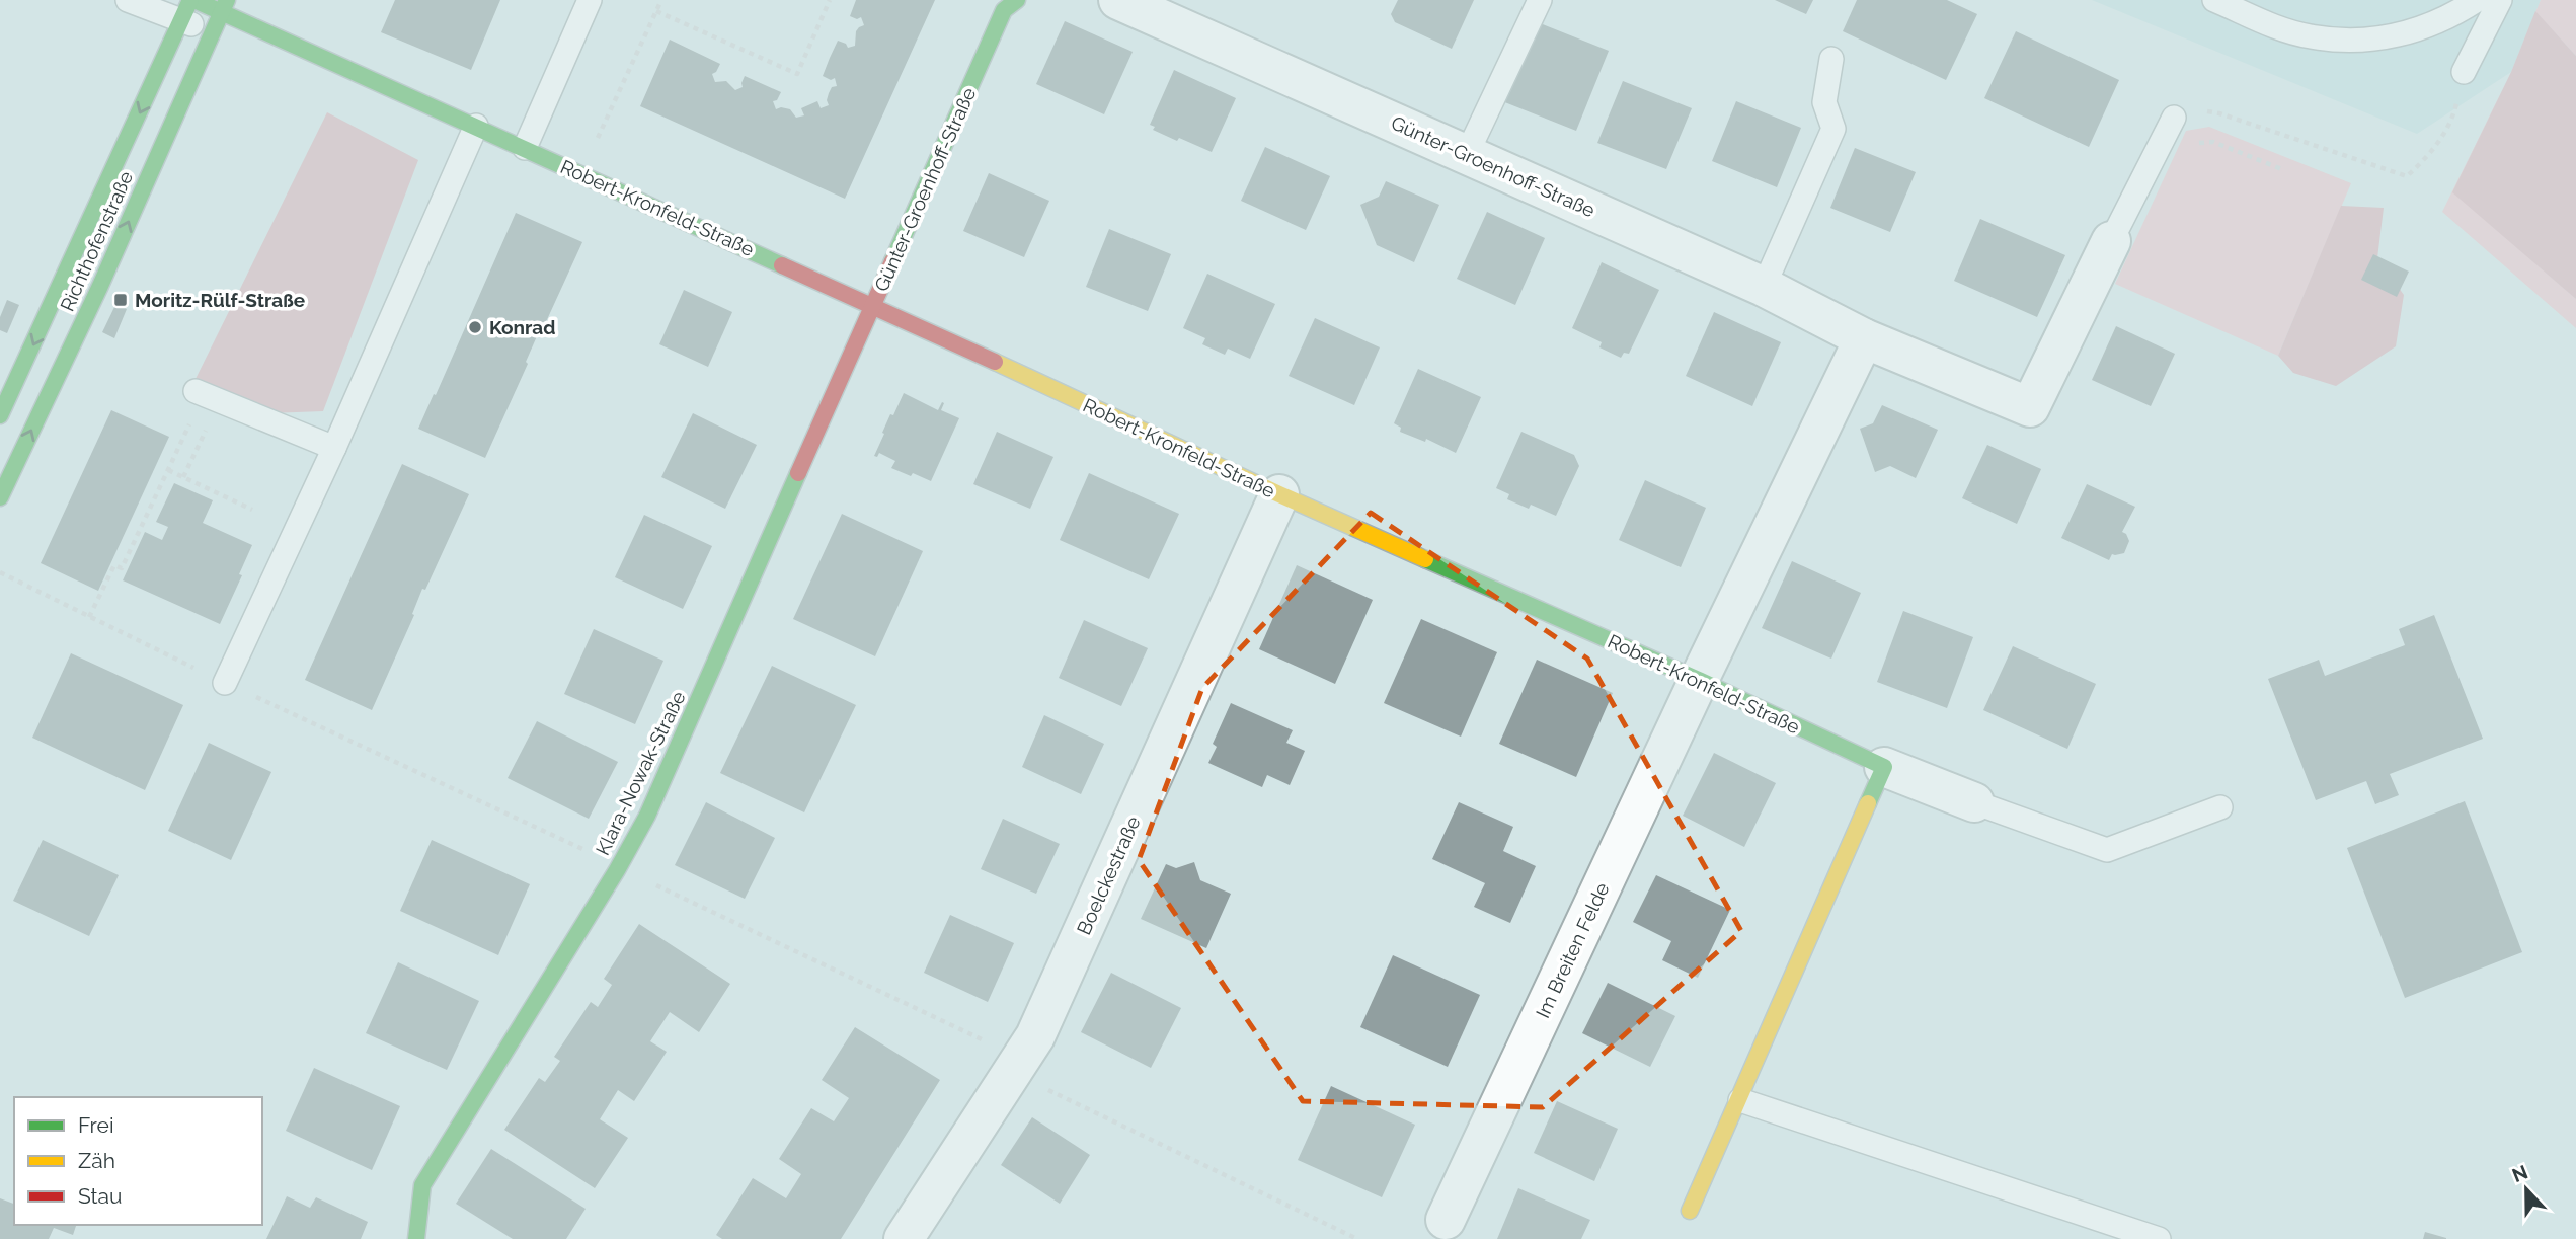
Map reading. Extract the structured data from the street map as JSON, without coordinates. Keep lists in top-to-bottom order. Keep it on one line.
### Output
{"streets":{"street":["Günter-Groenhoff-Straße","Robert-Kronfeld-Straße","Richthofenstraße","Klara-Nowak-Straße","Boelckestraße","Im Breiten Felde"]},"crossings":[["Günter-Groenhoff-Straße","Robert-Kronfeld-Straße"],["Günter-Groenhoff-Straße","Klara-Nowak-Straße"],["Robert-Kronfeld-Straße","Richthofenstraße"],["Robert-Kronfeld-Straße","Klara-Nowak-Straße"],["Robert-Kronfeld-Straße","Boelckestraße"],["Robert-Kronfeld-Straße","Im Breiten Felde"]],"places":{"transit":["Moritz-Rülf-Straße"],"other":["Konrad"]},"legend":["Frei","Zäh","Stau"],"north":"top"}
